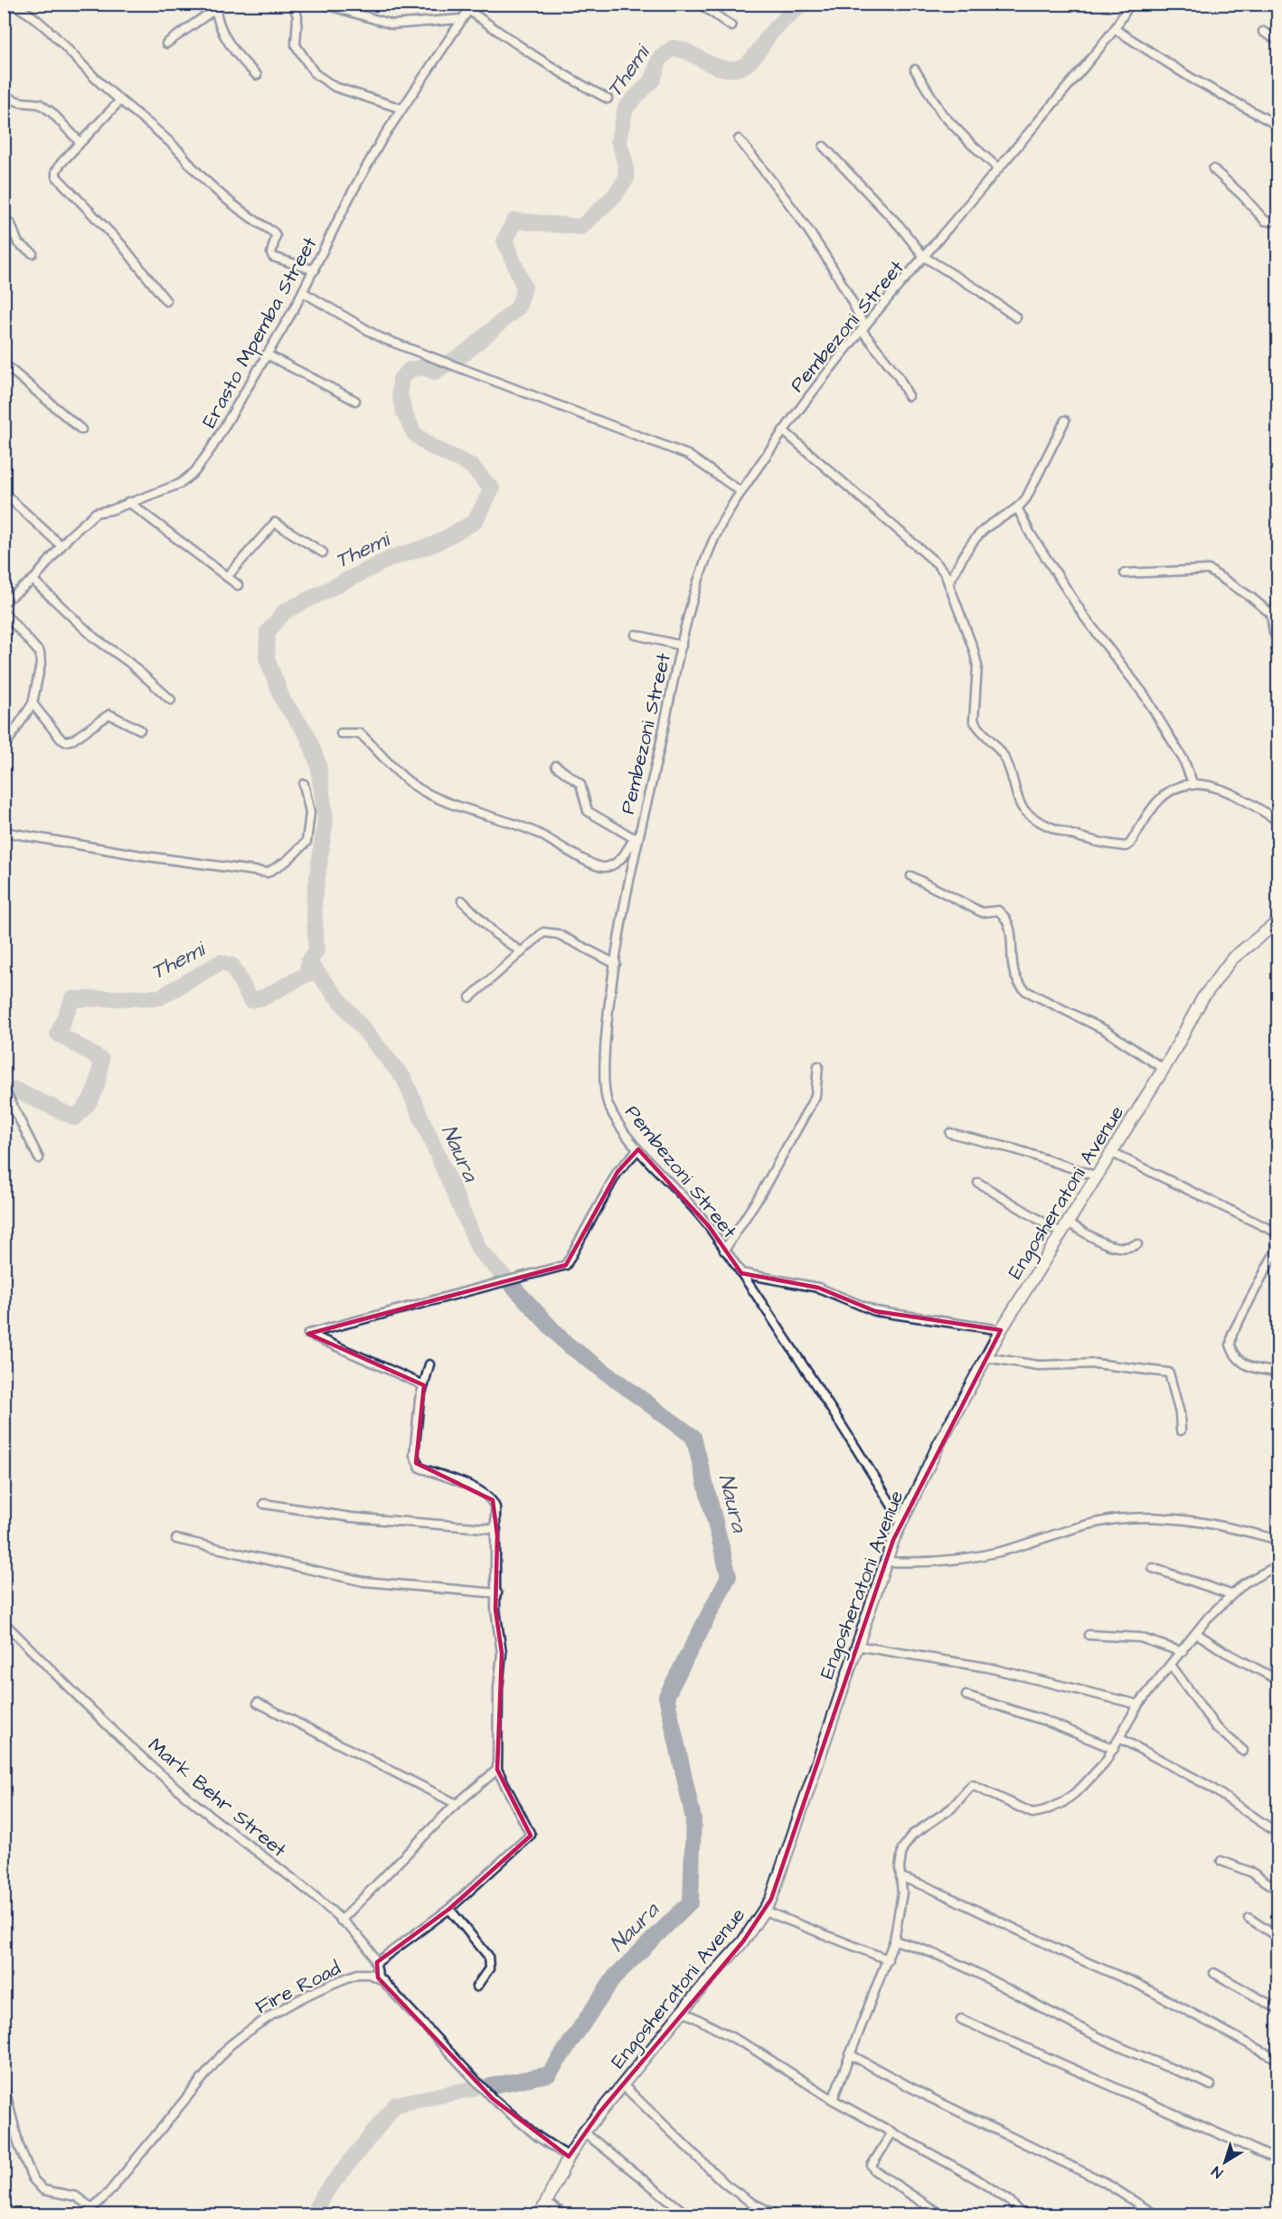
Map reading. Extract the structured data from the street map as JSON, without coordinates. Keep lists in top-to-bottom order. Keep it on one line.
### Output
{"streets":{"street":["Pembezoni Street","Erasto Mpemba Street","Engosheratoni Avenue","Mark Behr Street","Fire Road"]},"crossings":[["Pembezoni Street","Engosheratoni Avenue"]],"water":["Themi","Naura"],"north":"bottom left"}
